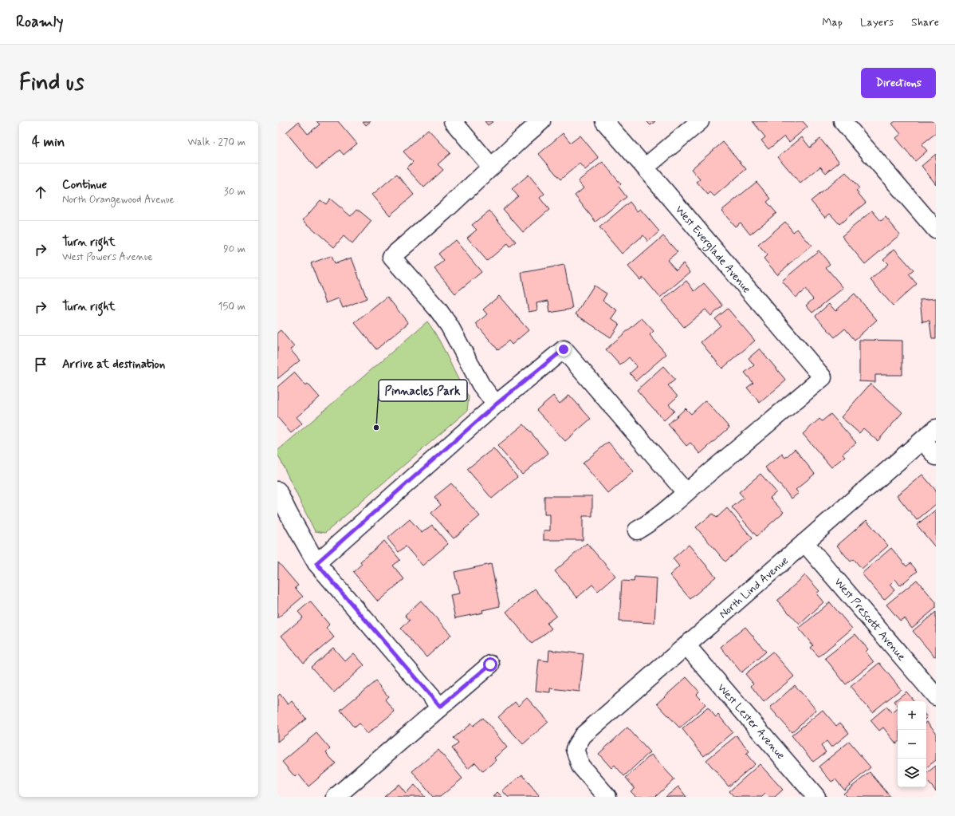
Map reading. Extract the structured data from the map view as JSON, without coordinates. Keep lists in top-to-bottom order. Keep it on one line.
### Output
{"streets":{"street":["West Everglade Avenue","North Lind Avenue","West Prescott Avenue","West Lester Avenue"]},"crossings":[["North Lind Avenue","West Prescott Avenue"],["North Lind Avenue","West Lester Avenue"]],"places":["Pinnacles Park"],"page":{"header":"Roamly","nav":["Map","Layers","Share"],"buttons":"Directions","title":"Find us","heading":["4 min","Walk · 270 m"],"list":[["Continue","North Orangewood Avenue","30 m"],["Turn right","West Powers Avenue","90 m"],["Turn right","150 m"],"Arrive at destination"],"map_buttons":["+","−"]}}
